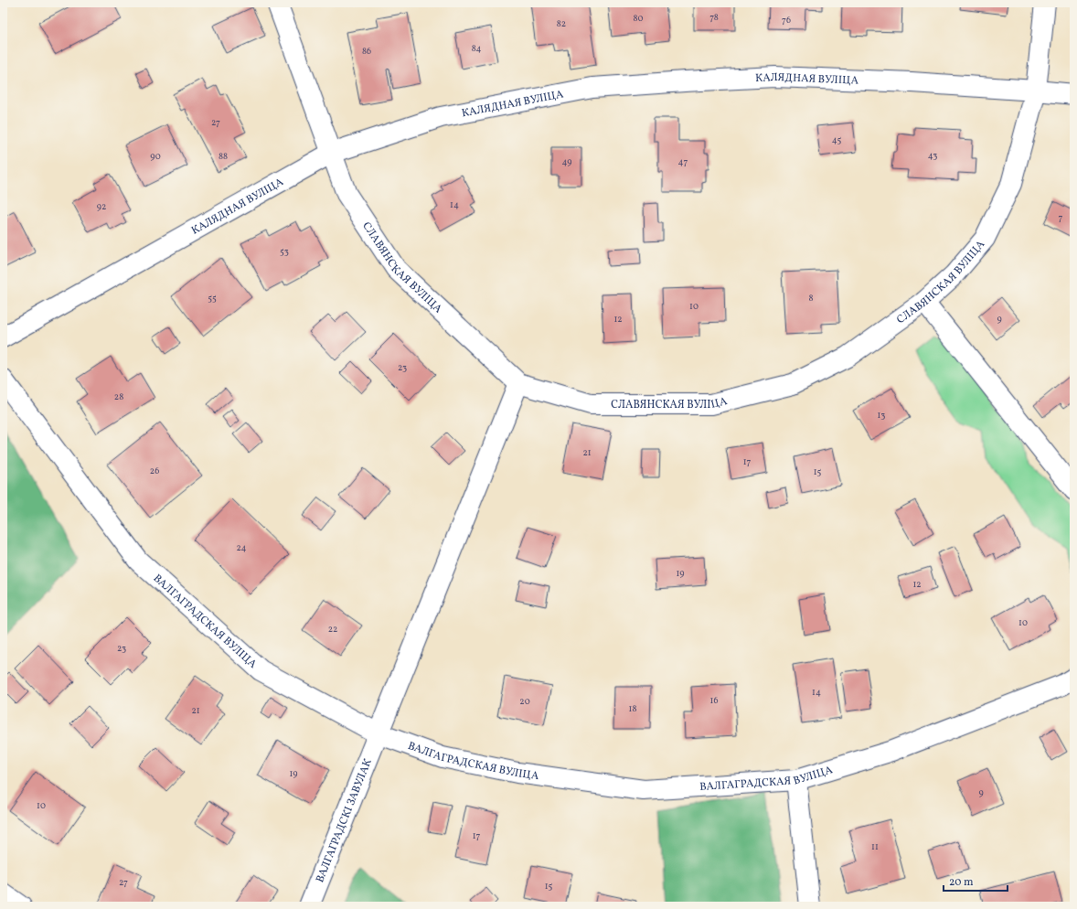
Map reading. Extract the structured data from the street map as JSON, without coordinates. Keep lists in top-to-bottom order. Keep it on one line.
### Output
{"streets":{"street":["КАЛЯДНАЯ ВУЛІЦА","СЛАВЯНСКАЯ ВУЛІЦА","ВАЛГАГРАДСКАЯ ВУЛІЦА","ВАЛГАГРАДСКІ ЗАВУЛАК"]},"crossings":[["КАЛЯДНАЯ ВУЛІЦА","СЛАВЯНСКАЯ ВУЛІЦА"],["СЛАВЯНСКАЯ ВУЛІЦА","ВАЛГАГРАДСКІ ЗАВУЛАК"],["ВАЛГАГРАДСКАЯ ВУЛІЦА","ВАЛГАГРАДСКІ ЗАВУЛАК"]],"house_numbers":["78","80","76","82","84","86","27","45","43","90","88","49","47","14","92","7","53","55","8","10","12","9","23","28","13","21","17","26","15","24","19","12","10","22","23","14","16","20","18","21","19","9","10","17","11","27","15"],"scale_bar":"20 m"}
